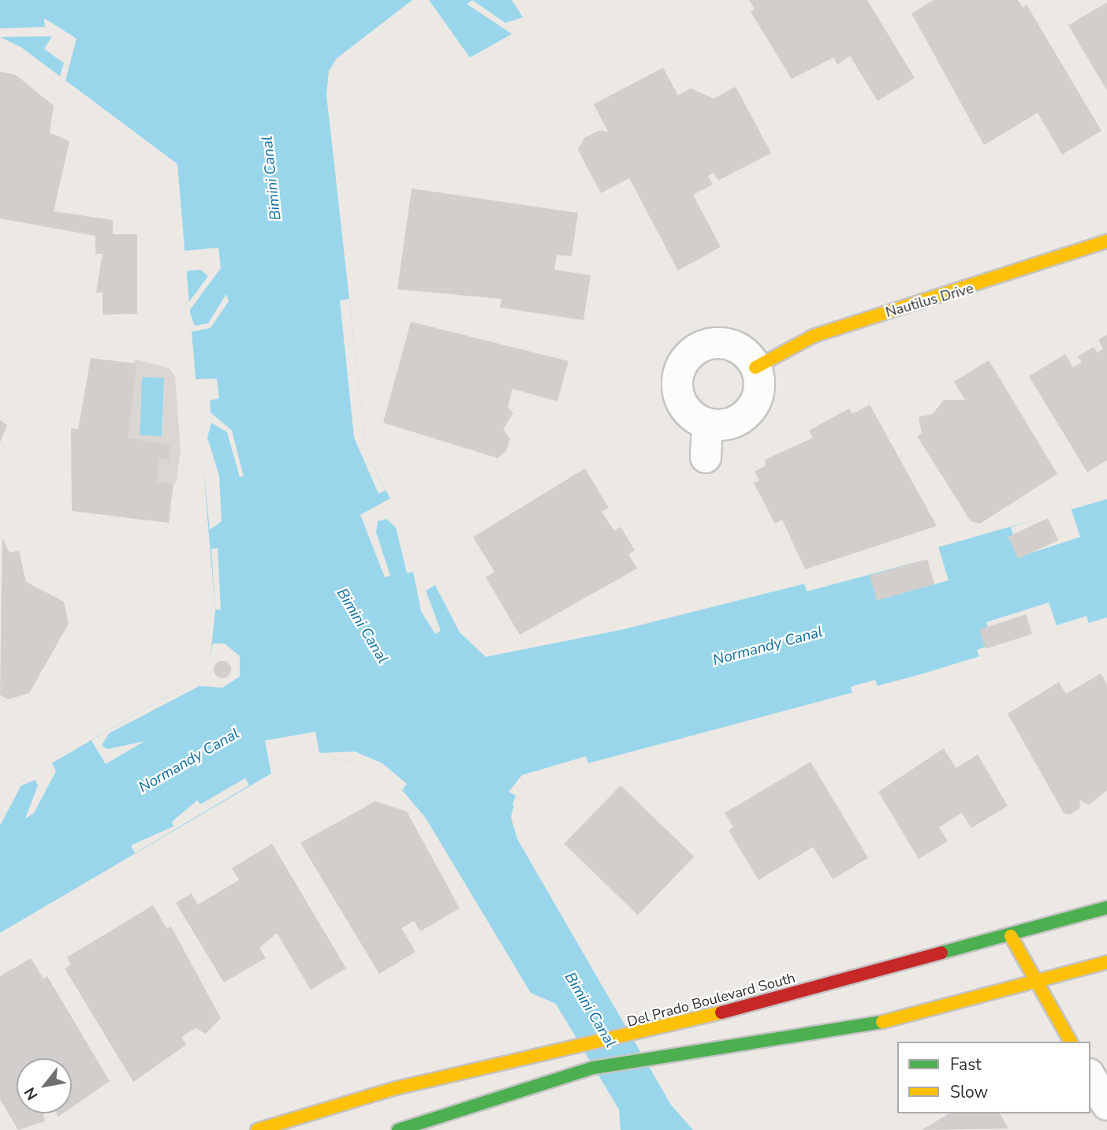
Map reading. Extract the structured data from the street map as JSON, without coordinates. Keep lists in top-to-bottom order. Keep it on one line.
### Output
{"streets":{"street":["Nautilus Drive","Del Prado Boulevard South"]},"water":["Bimini Canal","Normandy Canal"],"legend":["Fast","Slow"],"north":"bottom left"}
